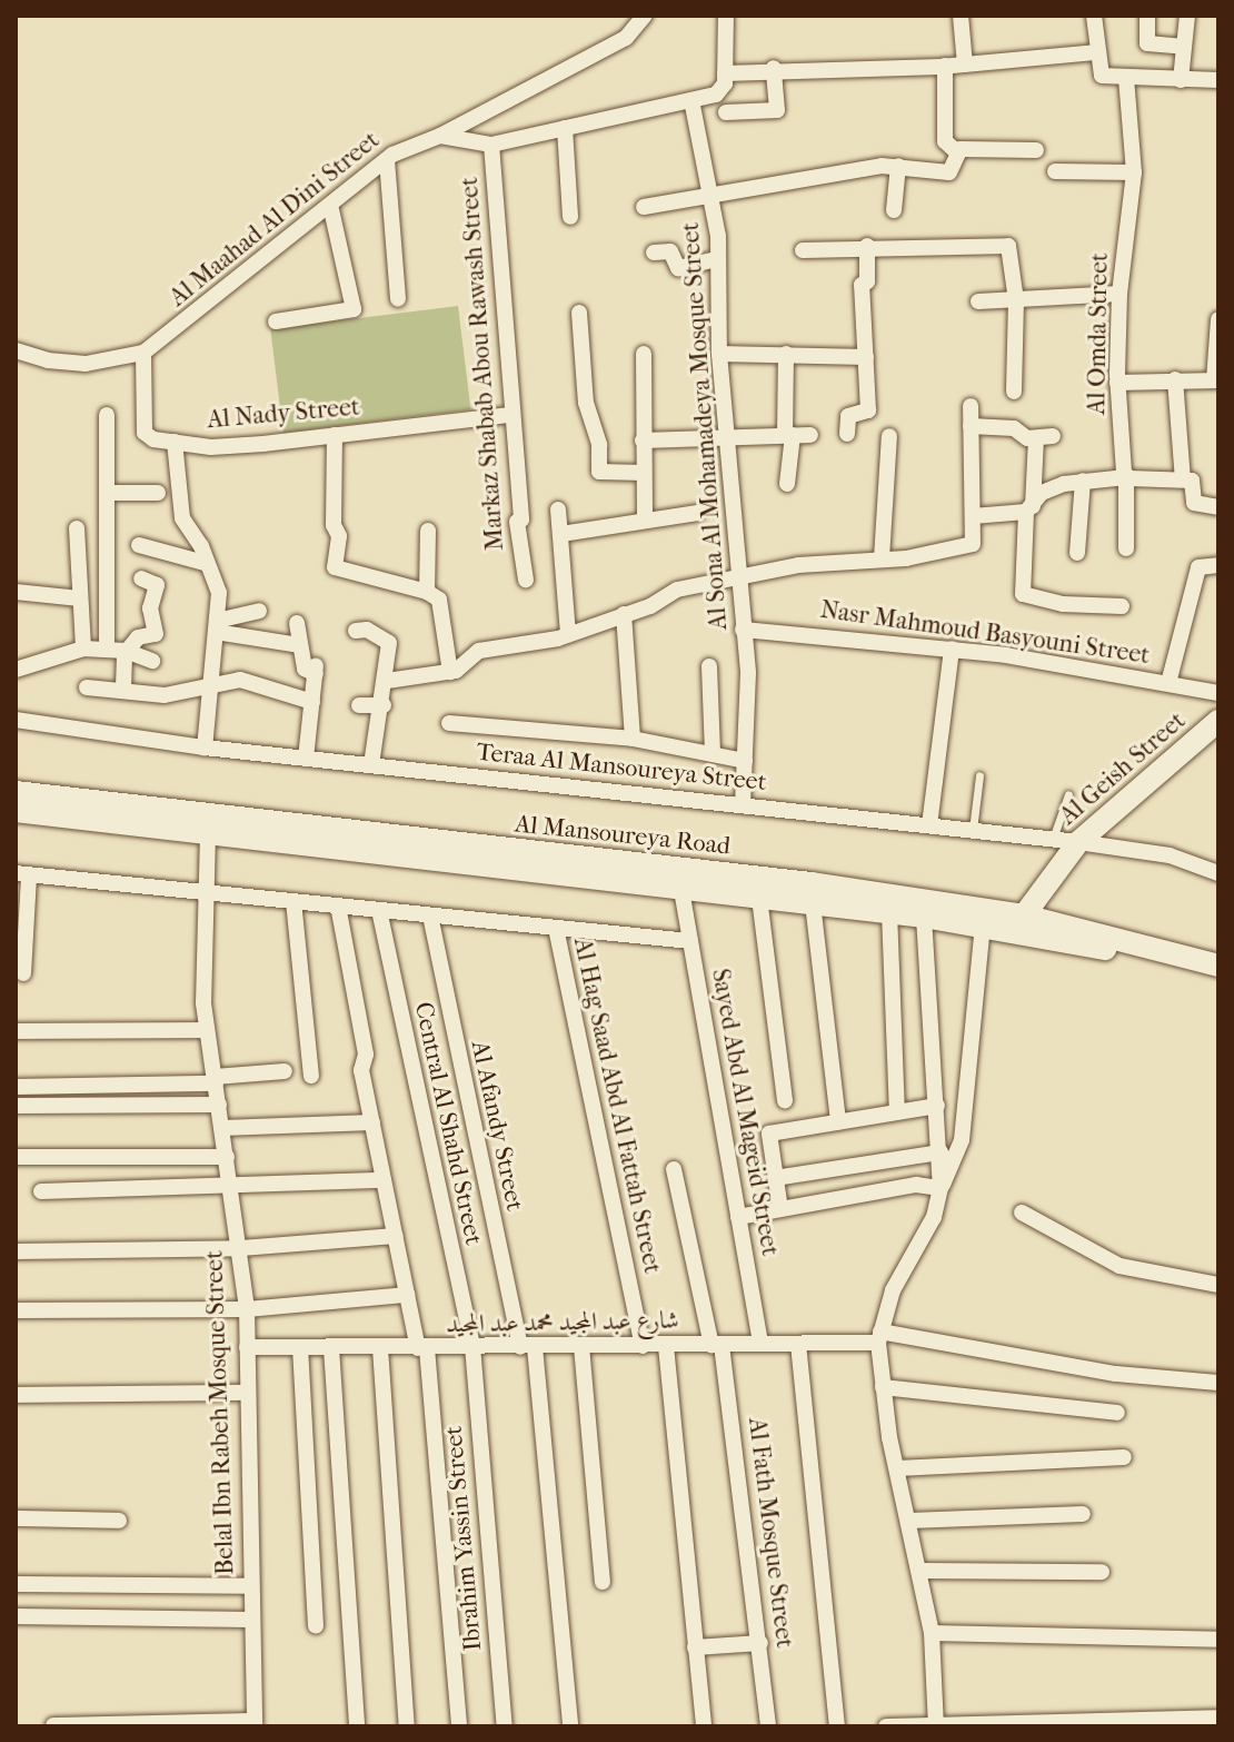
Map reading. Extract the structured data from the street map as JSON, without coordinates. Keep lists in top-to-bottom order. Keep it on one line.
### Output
{"streets":{"main road":["Al Geish Street","Al Mansoureya Road"],"street":["Al Maahad Al Dini Street","Al Omda Street","Markaz Shabab Abou Rawash Street","Al Nady Street","Al Sona Al Mohamadeya Mosque Street","Nasr Mahmoud Basyouni Street","Teraa Al Mansoureya Street","Al Hag Saad Abd Al Fattah Street","Sayed Abd Al Mageid Street","Central Al Shahd Street","Al Afandy Street","شارع عبد المجيد محمد عبد المجيد","Belal Ibn Rabeh Mosque Street","Al Fath Mosque Street","Ibrahim Yassin Street"]},"crossings":[["Al Maahad Al Dini Street","Al Nady Street"],["Markaz Shabab Abou Rawash Street","Al Nady Street"],["Al Sona Al Mohamadeya Mosque Street","Nasr Mahmoud Basyouni Street"],["Al Sona Al Mohamadeya Mosque Street","Teraa Al Mansoureya Street"],["Teraa Al Mansoureya Street","Al Geish Street"],["Al Geish Street","Al Mansoureya Road"],["Al Mansoureya Road","Sayed Abd Al Mageid Street"],["Al Mansoureya Road","Belal Ibn Rabeh Mosque Street"],["Al Hag Saad Abd Al Fattah Street","شارع عبد المجيد محمد عبد المجيد"],["Sayed Abd Al Mageid Street","شارع عبد المجيد محمد عبد المجيد"],["Central Al Shahd Street","شارع عبد المجيد محمد عبد المجيد"],["Central Al Shahd Street","Ibrahim Yassin Street"],["Al Afandy Street","شارع عبد المجيد محمد عبد المجيد"],["شارع عبد المجيد محمد عبد المجيد","Belal Ibn Rabeh Mosque Street"],["شارع عبد المجيد محمد عبد المجيد","Al Fath Mosque Street"],["شارع عبد المجيد محمد عبد المجيد","Ibrahim Yassin Street"]]}
